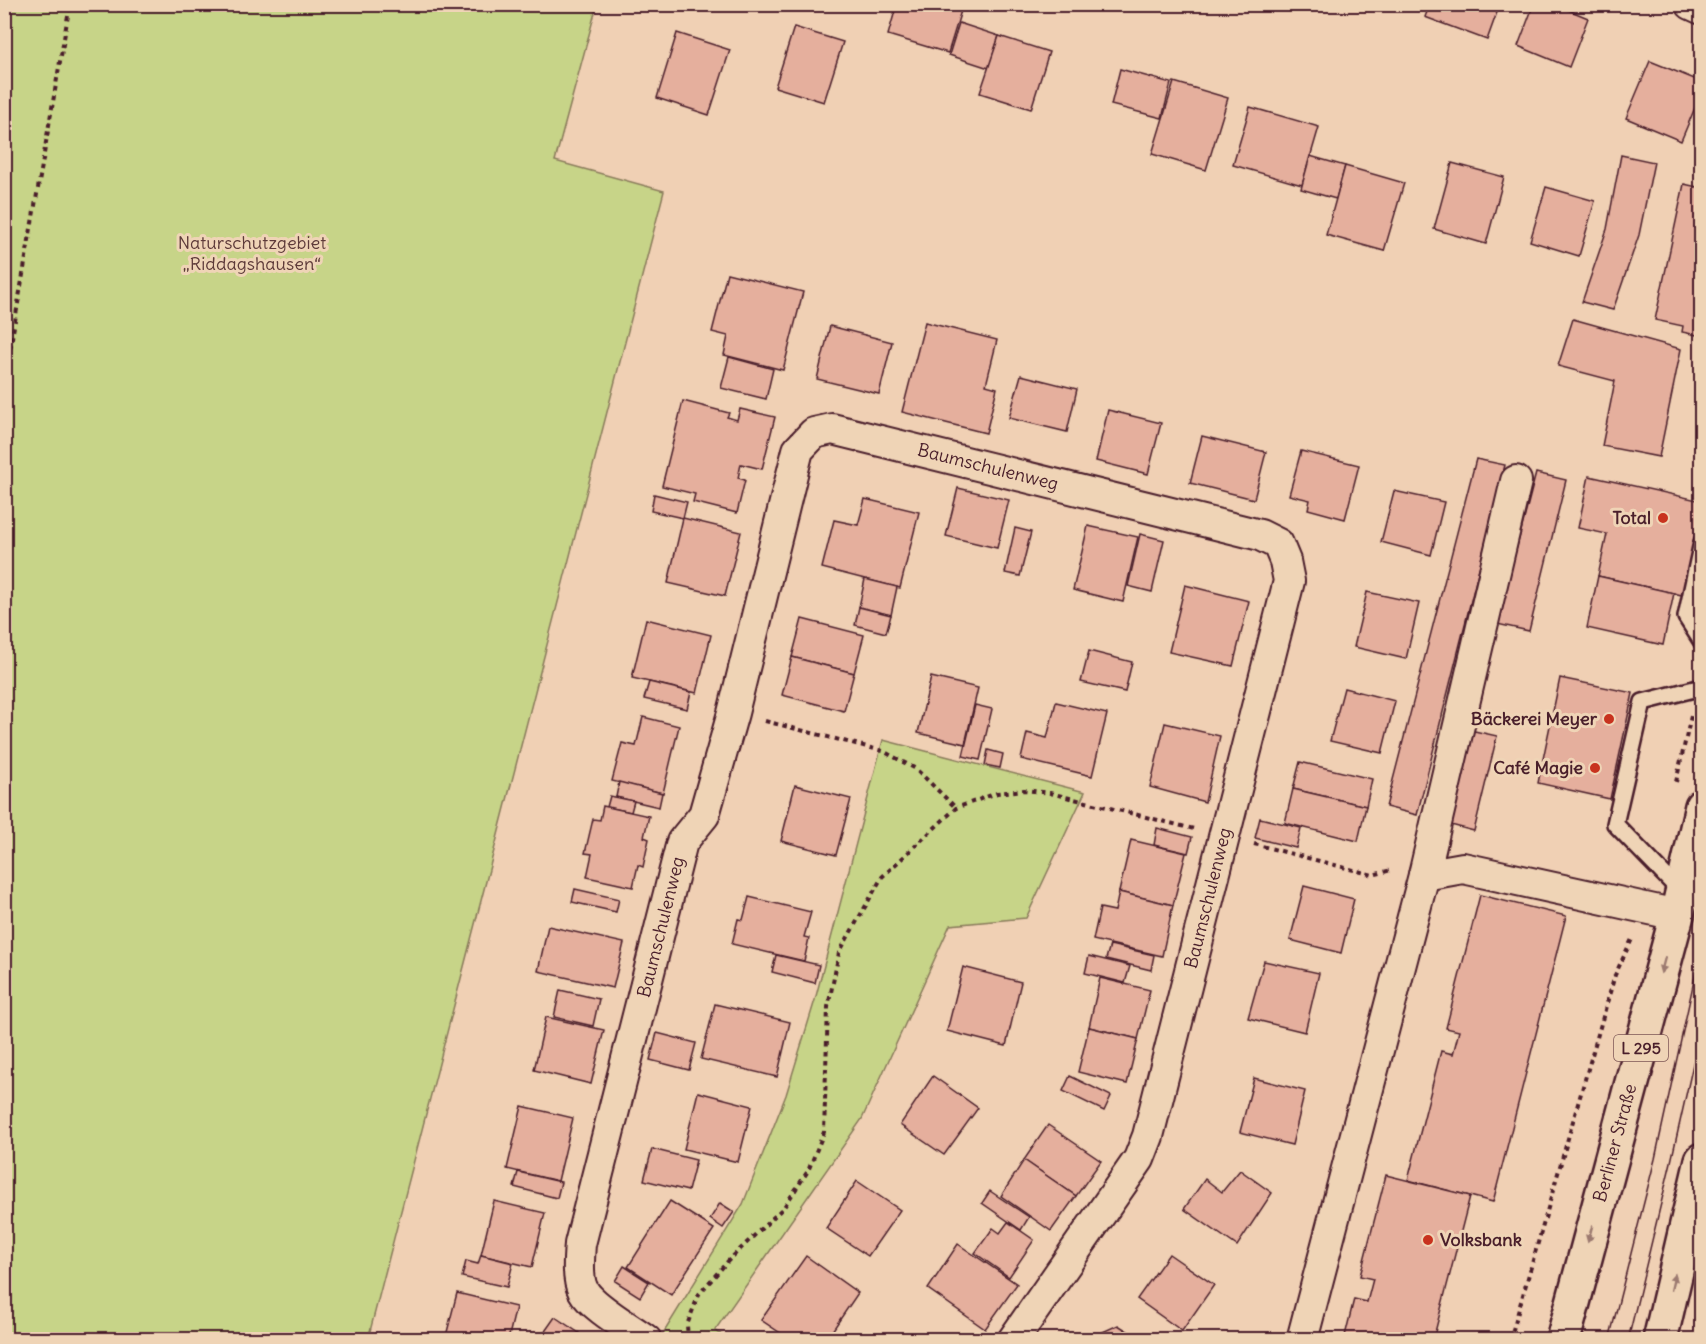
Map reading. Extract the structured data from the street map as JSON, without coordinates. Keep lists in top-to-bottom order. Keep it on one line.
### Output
{"streets":{"main road":["L 295","Berliner Straße"],"street":["Baumschulenweg"]},"parks":["Naturschutzgebiet „Riddagshausen“"],"places":["Total","Bäckerei Meyer","Café Magie","Volksbank"]}
